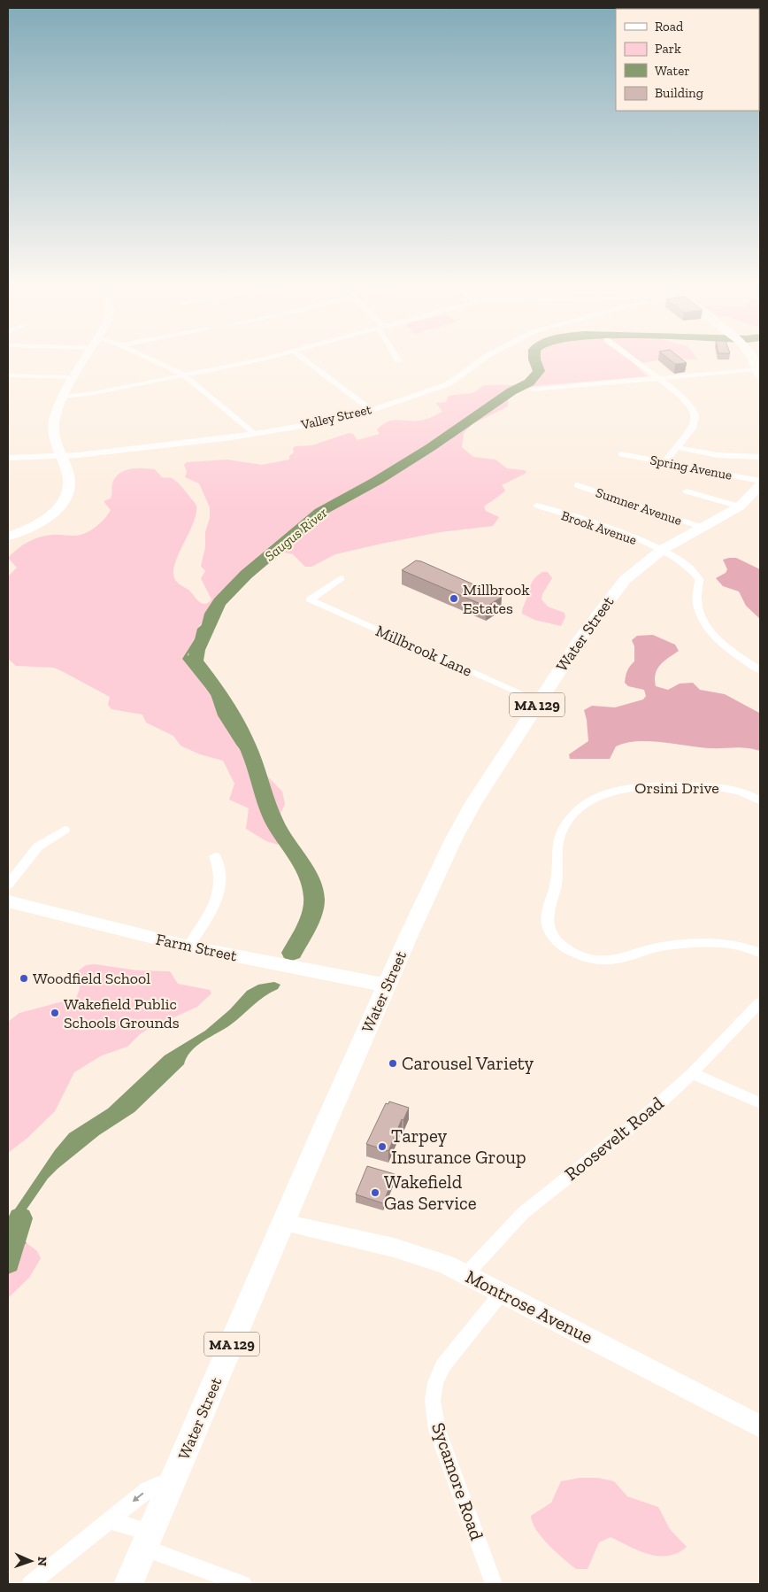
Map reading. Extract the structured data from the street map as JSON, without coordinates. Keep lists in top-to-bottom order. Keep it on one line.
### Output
{"streets":{"main road":["Water Street","MA 129","Farm Street","Montrose Avenue"],"street":["Valley Street","Spring Avenue","Sumner Avenue","Brook Avenue","Millbrook Lane","Orsini Drive","Roosevelt Road","Sycamore Road"]},"crossings":[["Sumner Avenue","Water Street"],["Brook Avenue","Water Street"],["Water Street","Millbrook Lane"],["Water Street","Farm Street"],["Water Street","Montrose Avenue"],["Roosevelt Road","Montrose Avenue"],["Montrose Avenue","Sycamore Road"]],"water":["Saugus River"],"places":["Millbrook Estates","Woodfield School","Wakefield Public Schools Grounds","Carousel Variety","Tarpey Insurance Group","Wakefield Gas Service"],"legend":["Road","Park","Water","Building"],"north":"right"}
